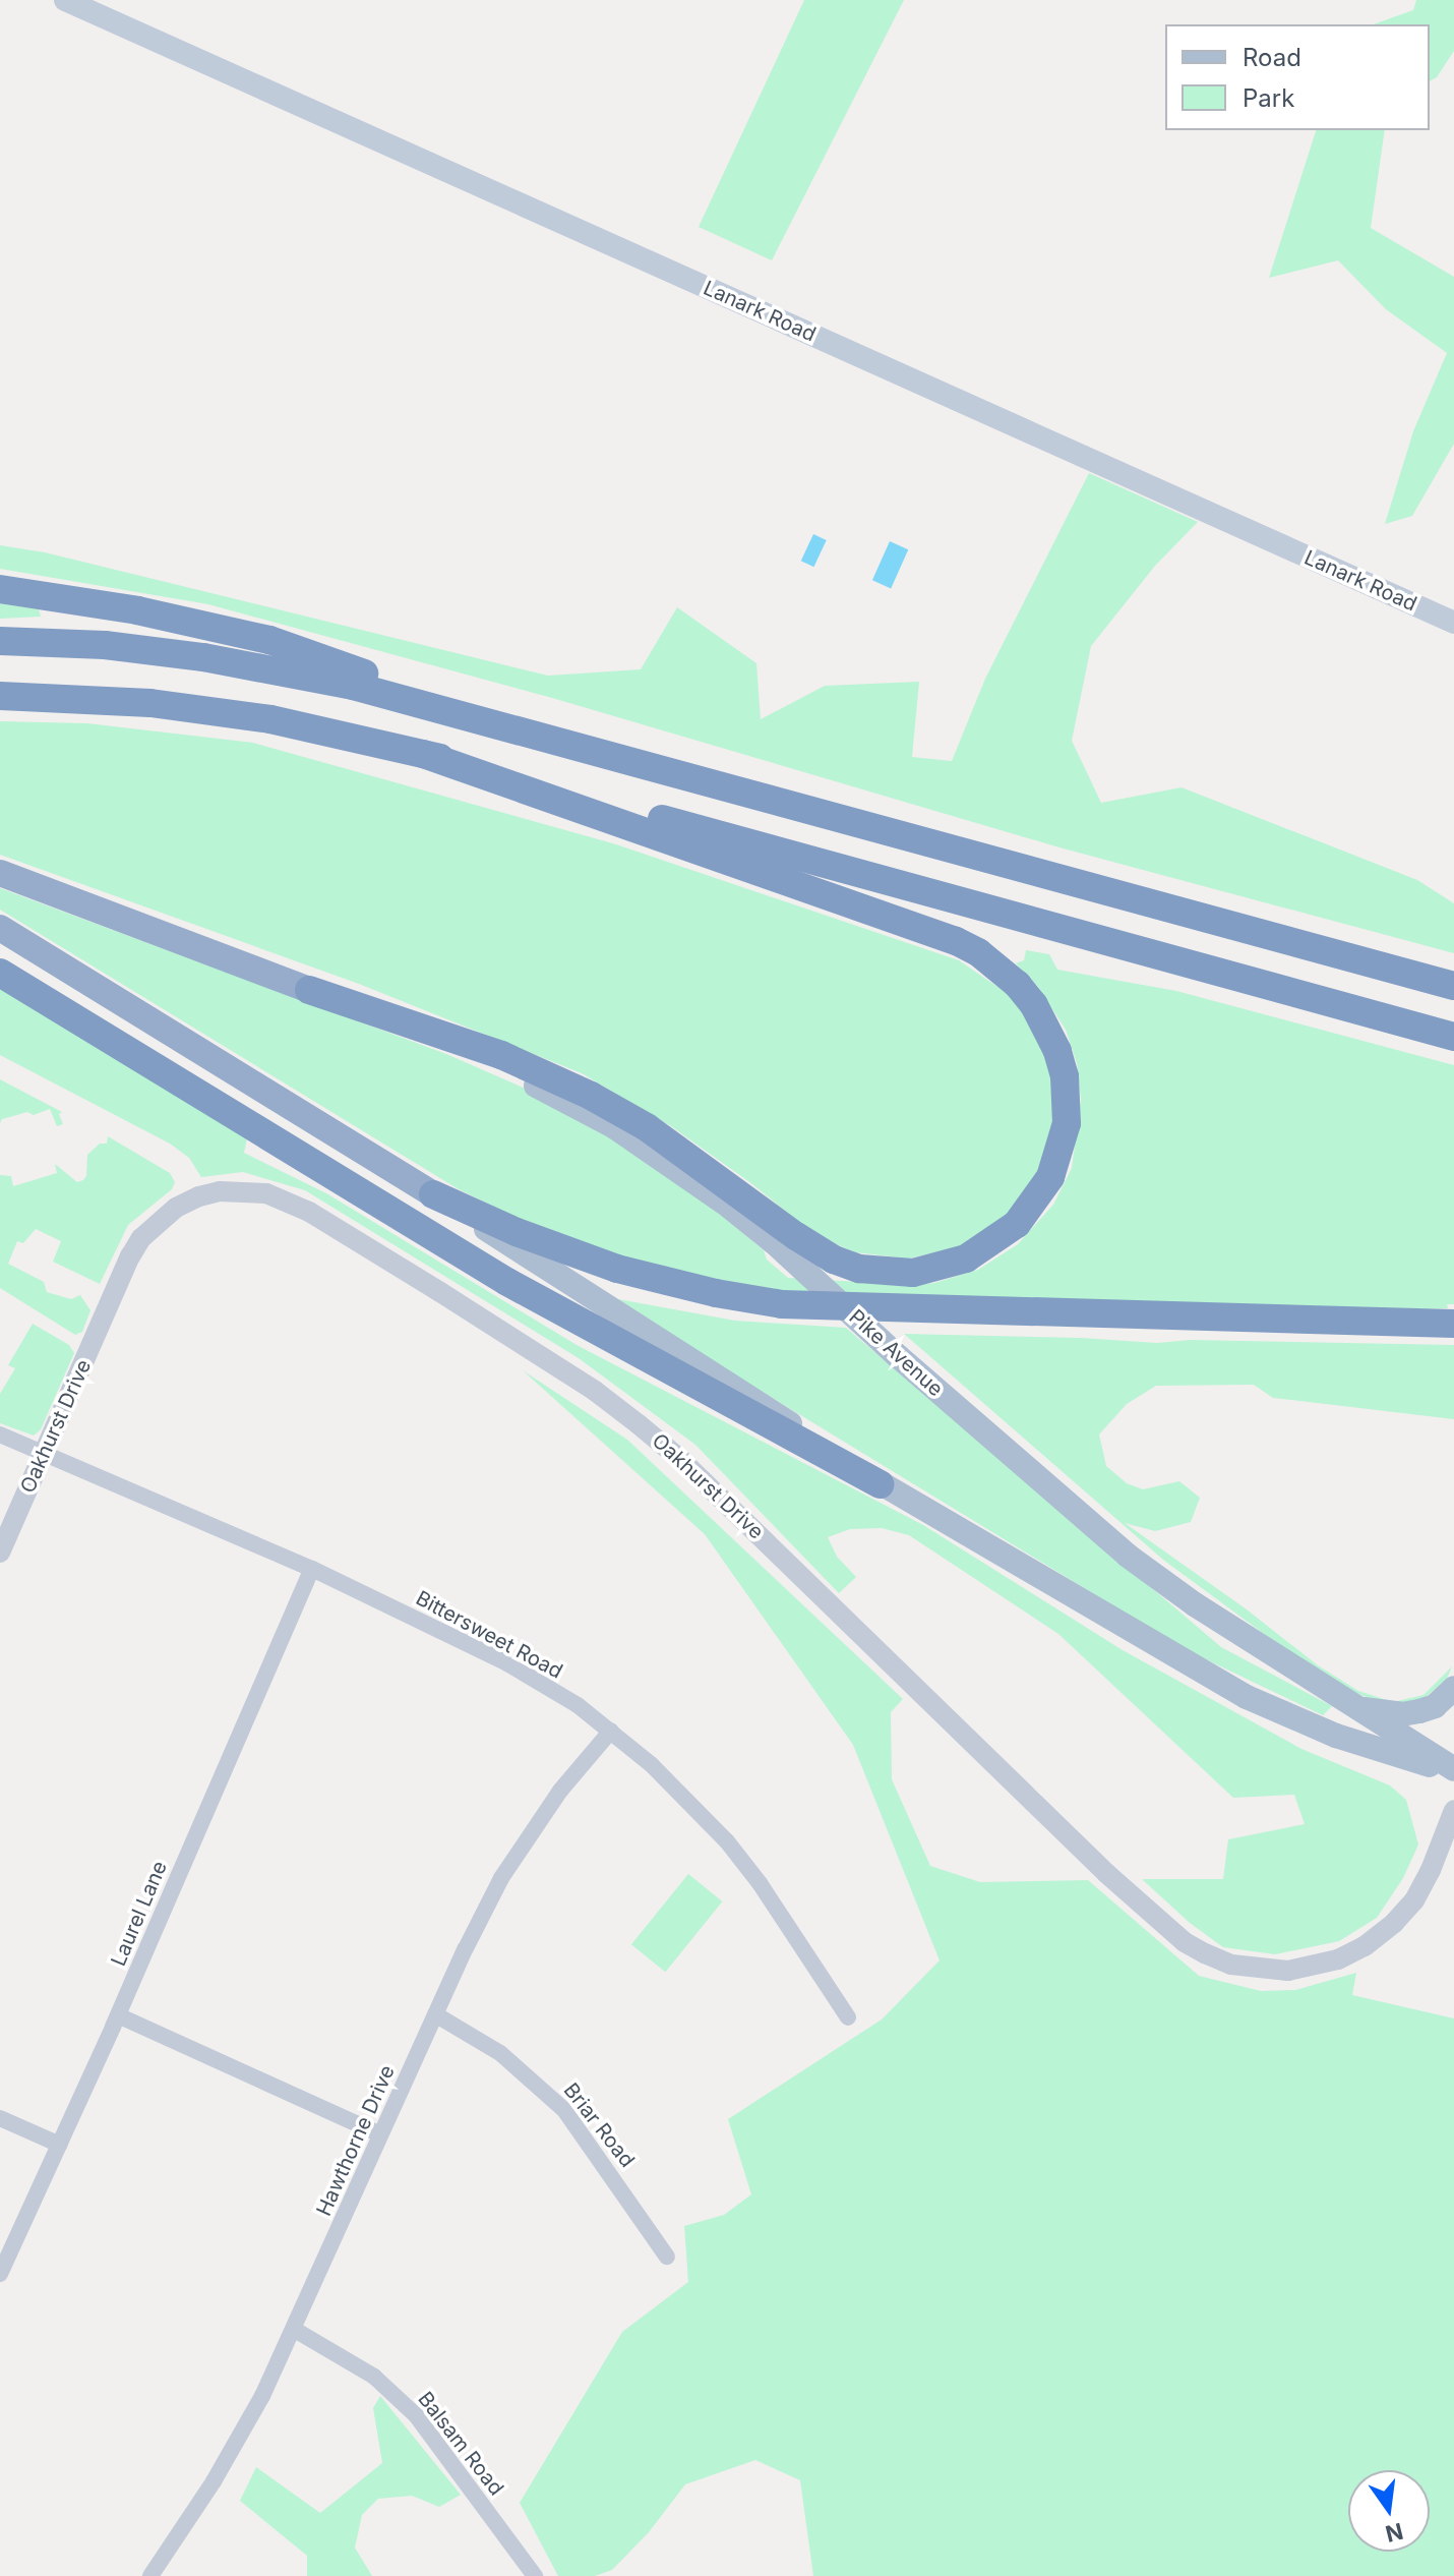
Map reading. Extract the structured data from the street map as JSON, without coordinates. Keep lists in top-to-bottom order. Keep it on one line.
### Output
{"streets":{"main road":["Lanark Road","Pike Avenue"],"street":["Oakhurst Drive","Bittersweet Road","Laurel Lane","Briar Road","Hawthorne Drive","Balsam Road"]},"crossings":[["Oakhurst Drive","Bittersweet Road"],["Bittersweet Road","Laurel Lane"],["Bittersweet Road","Hawthorne Drive"],["Briar Road","Hawthorne Drive"],["Hawthorne Drive","Balsam Road"]],"legend":["Road","Park"],"north":"bottom"}
